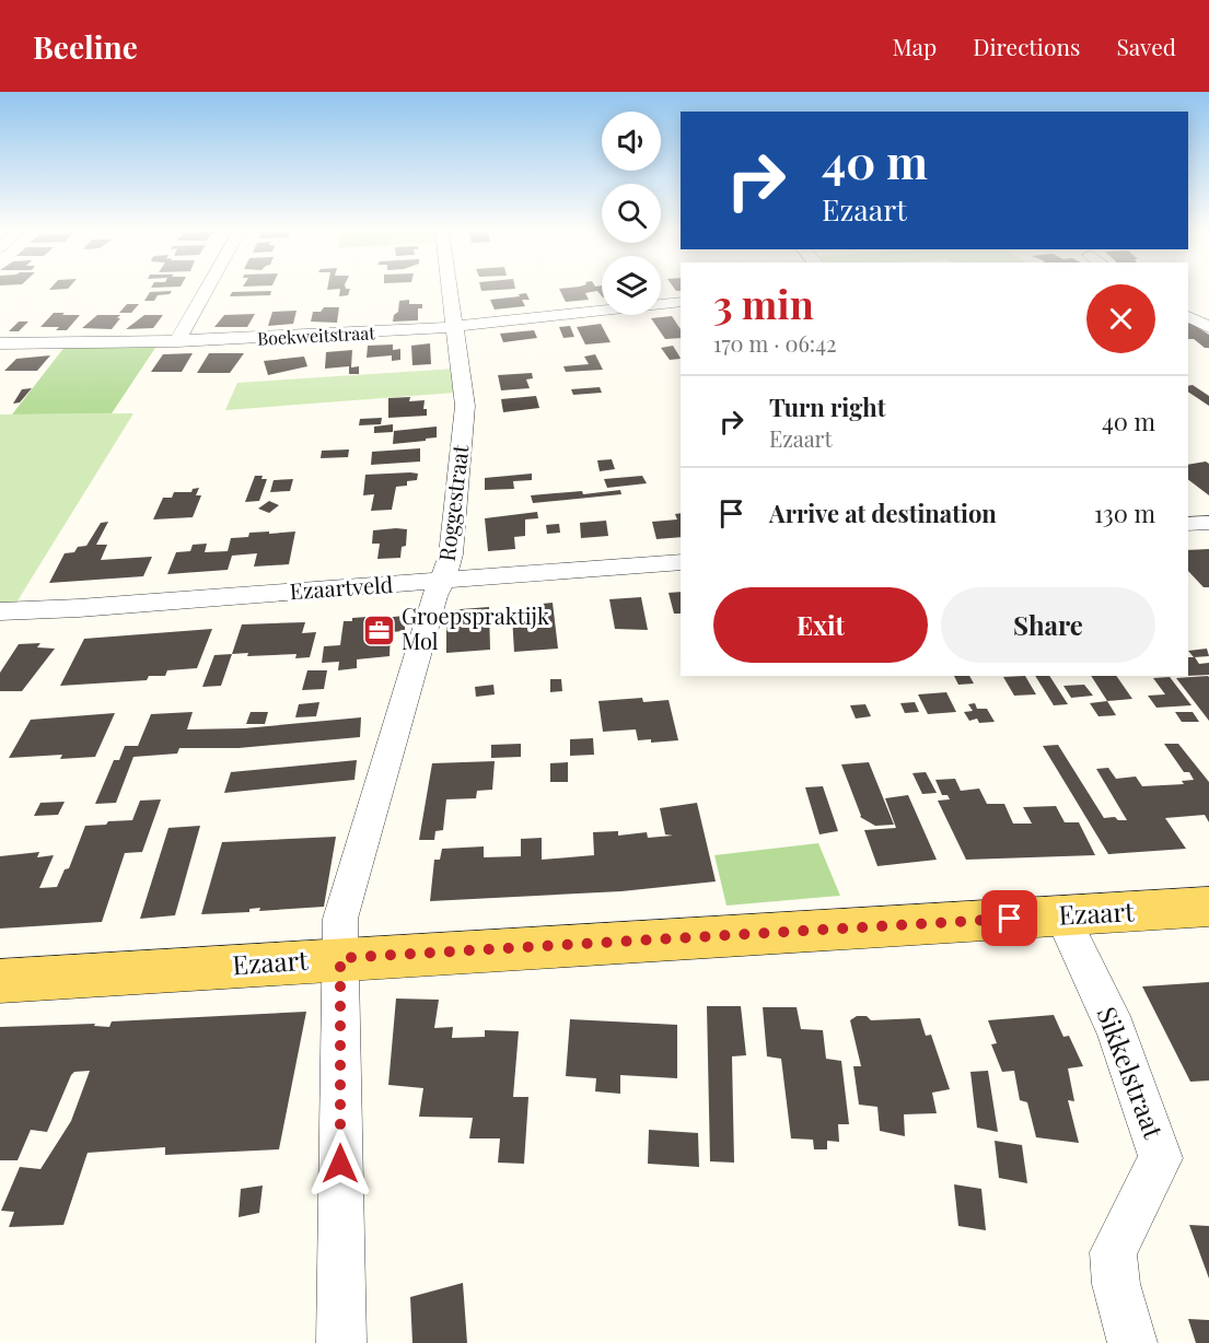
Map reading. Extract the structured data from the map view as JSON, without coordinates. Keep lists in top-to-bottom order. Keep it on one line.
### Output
{"streets":{"main road":["Ezaart"],"street":["Boekweitstraat","Roggestraat","Ezaartveld","Sikkelstraat"]},"crossings":[["Boekweitstraat","Roggestraat"],["Roggestraat","Ezaartveld"],["Roggestraat","Ezaart"],["Ezaart","Sikkelstraat"]],"places":{"office":["Groepspraktijk Mol"]},"page":{"header":"Beeline","nav":["Map","Directions","Saved"],"turn":["40 m","Ezaart"],"heading":["3 min","170 m · 06:42"],"list":[{"name":"Turn right","note":"Ezaart","value":"40 m"},{"name":"Arrive at destination","value":"130 m"}],"buttons":["Exit","Share"]}}
